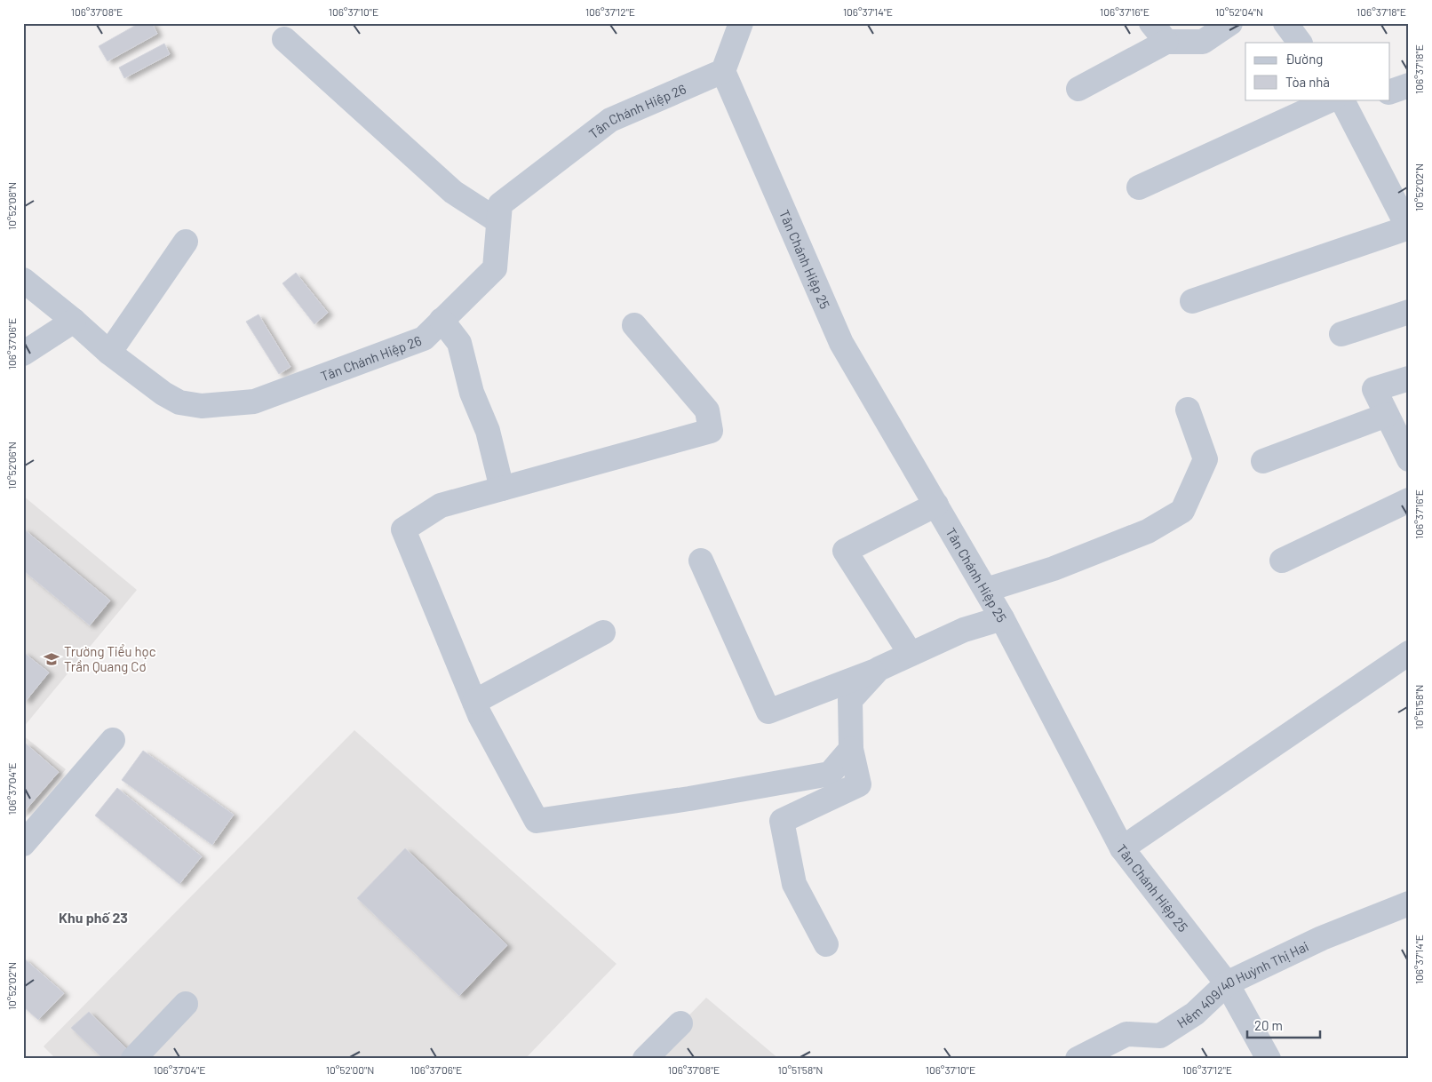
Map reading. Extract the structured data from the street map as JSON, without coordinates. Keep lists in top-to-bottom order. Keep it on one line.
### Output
{"streets":{"street":["Tân Chánh Hiệp 26","Tân Chánh Hiệp 25","Hẻm 409/40 Huỳnh Thị Hai"]},"crossings":[["Tân Chánh Hiệp 26","Tân Chánh Hiệp 25"],["Tân Chánh Hiệp 25","Hẻm 409/40 Huỳnh Thị Hai"]],"districts":["Khu phố 23"],"places":{"school or university":["Trường Tiểu học Trần Quang Cơ"]},"legend":["Đường","Tòa nhà"],"scale_bar":"20 m","coordinates":["106°37'08\"E","106°37'10\"E","106°37'12\"E","106°37'14\"E","106°37'16\"E","10°52'04\"N","106°37'18\"E","10°52'02\"N","10°52'08\"N","106°37'06\"E","10°52'06\"N","10°51'58\"N","106°37'04\"E","10°52'00\"N"]}
